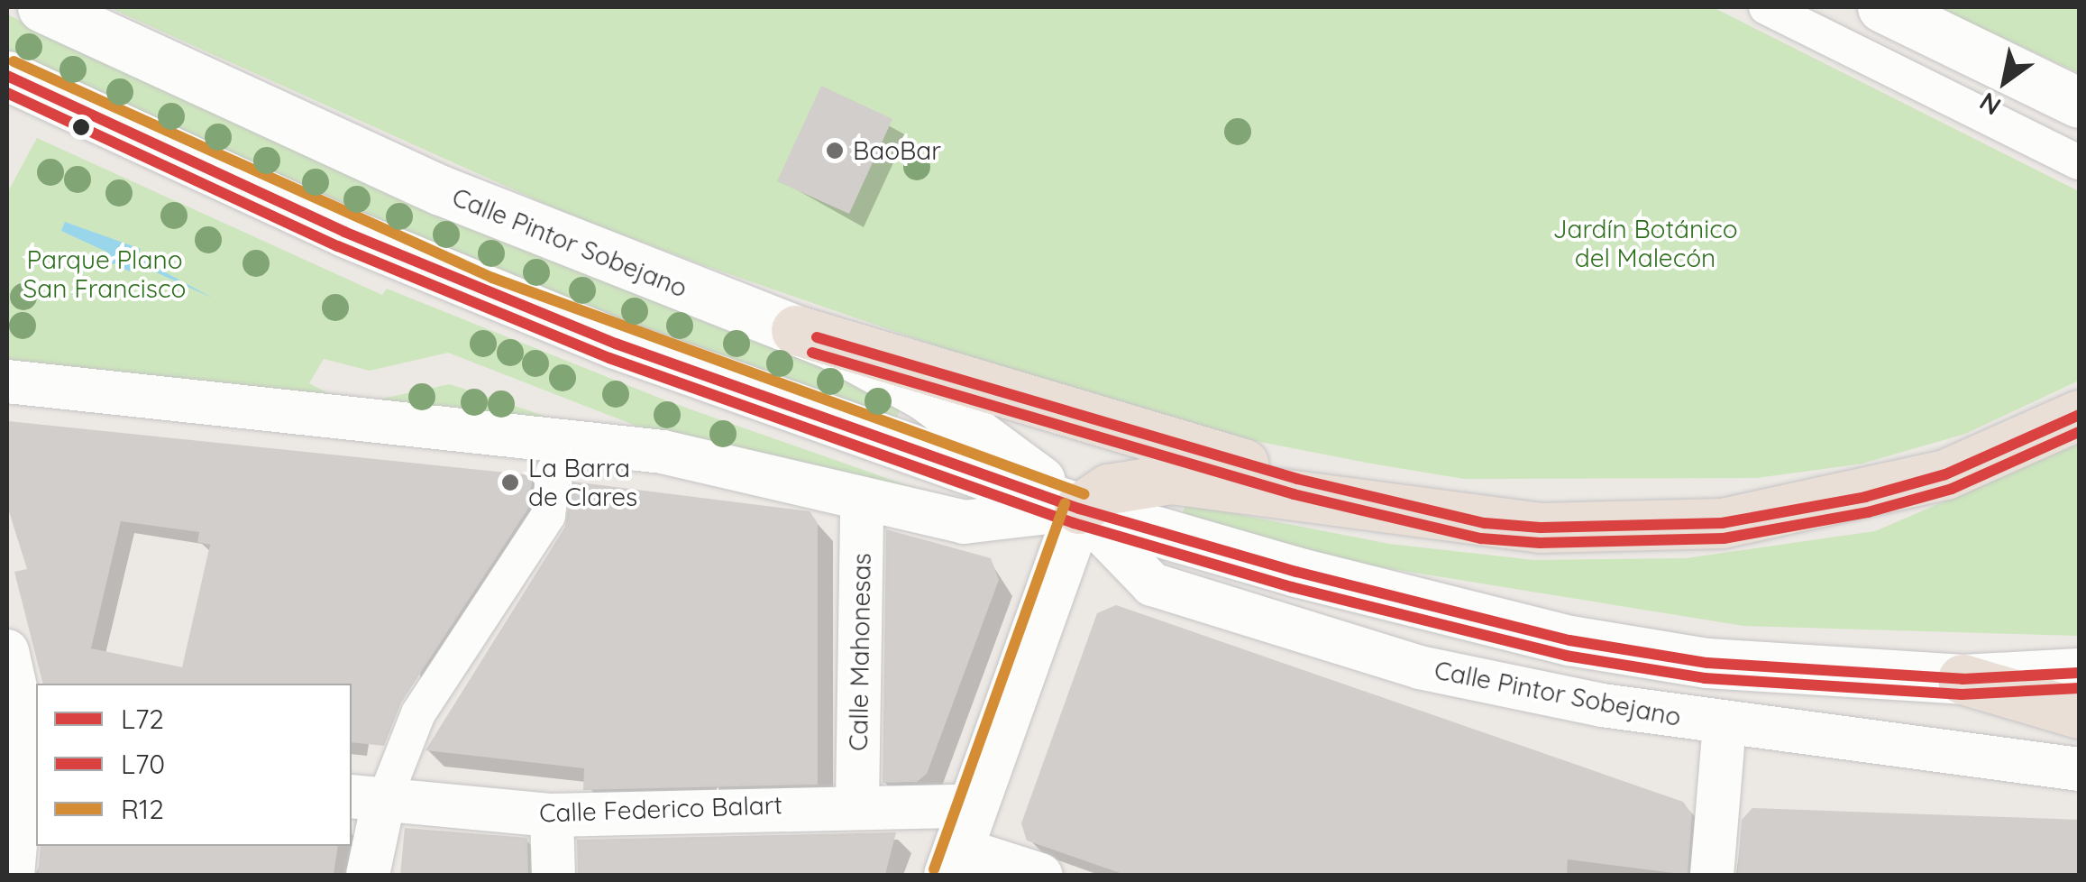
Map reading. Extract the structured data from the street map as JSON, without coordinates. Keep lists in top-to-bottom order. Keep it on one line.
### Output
{"streets":{"main road":["Calle Pintor Sobejano"],"street":["Calle Mahonesas","Calle Federico Balart"]},"crossings":[["Calle Mahonesas","Calle Federico Balart"]],"parks":["Jardín Botánico del Malecón","Parque Plano San Francisco"],"places":["BaoBar","La Barra de Clares"],"lines":["transit line R12","transit line L72","transit line L70"],"legend":["L72","L70","R12"],"north":"bottom left"}
